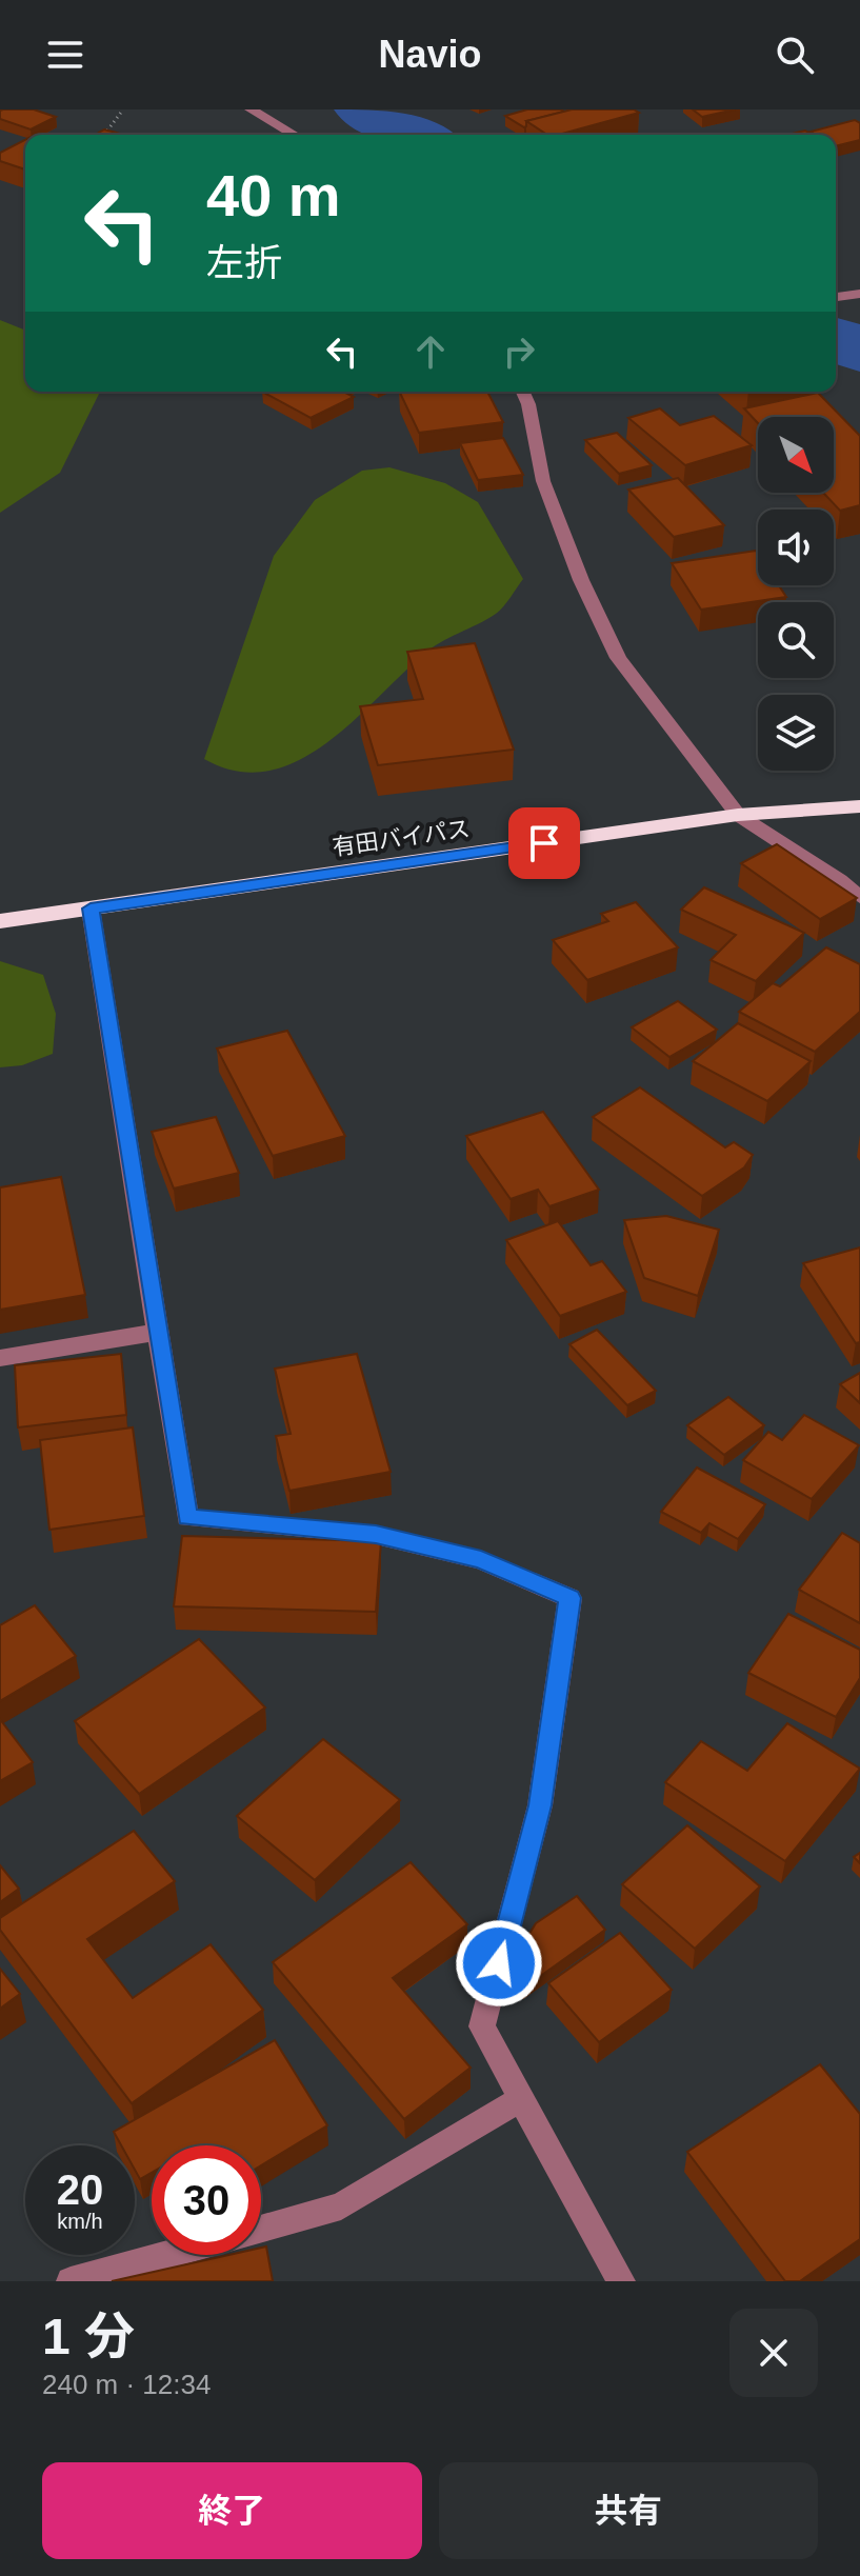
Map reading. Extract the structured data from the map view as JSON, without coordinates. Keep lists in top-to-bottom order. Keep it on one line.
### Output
{"streets":{"highway":["有田バイパス"]},"north":"bottom right","page":{"header":"Navio","turn":["40 m","左折"],"speed":"20 km/h","limit":"30","heading":["1 分","240 m · 12:34"],"buttons":["終了","共有"]}}
